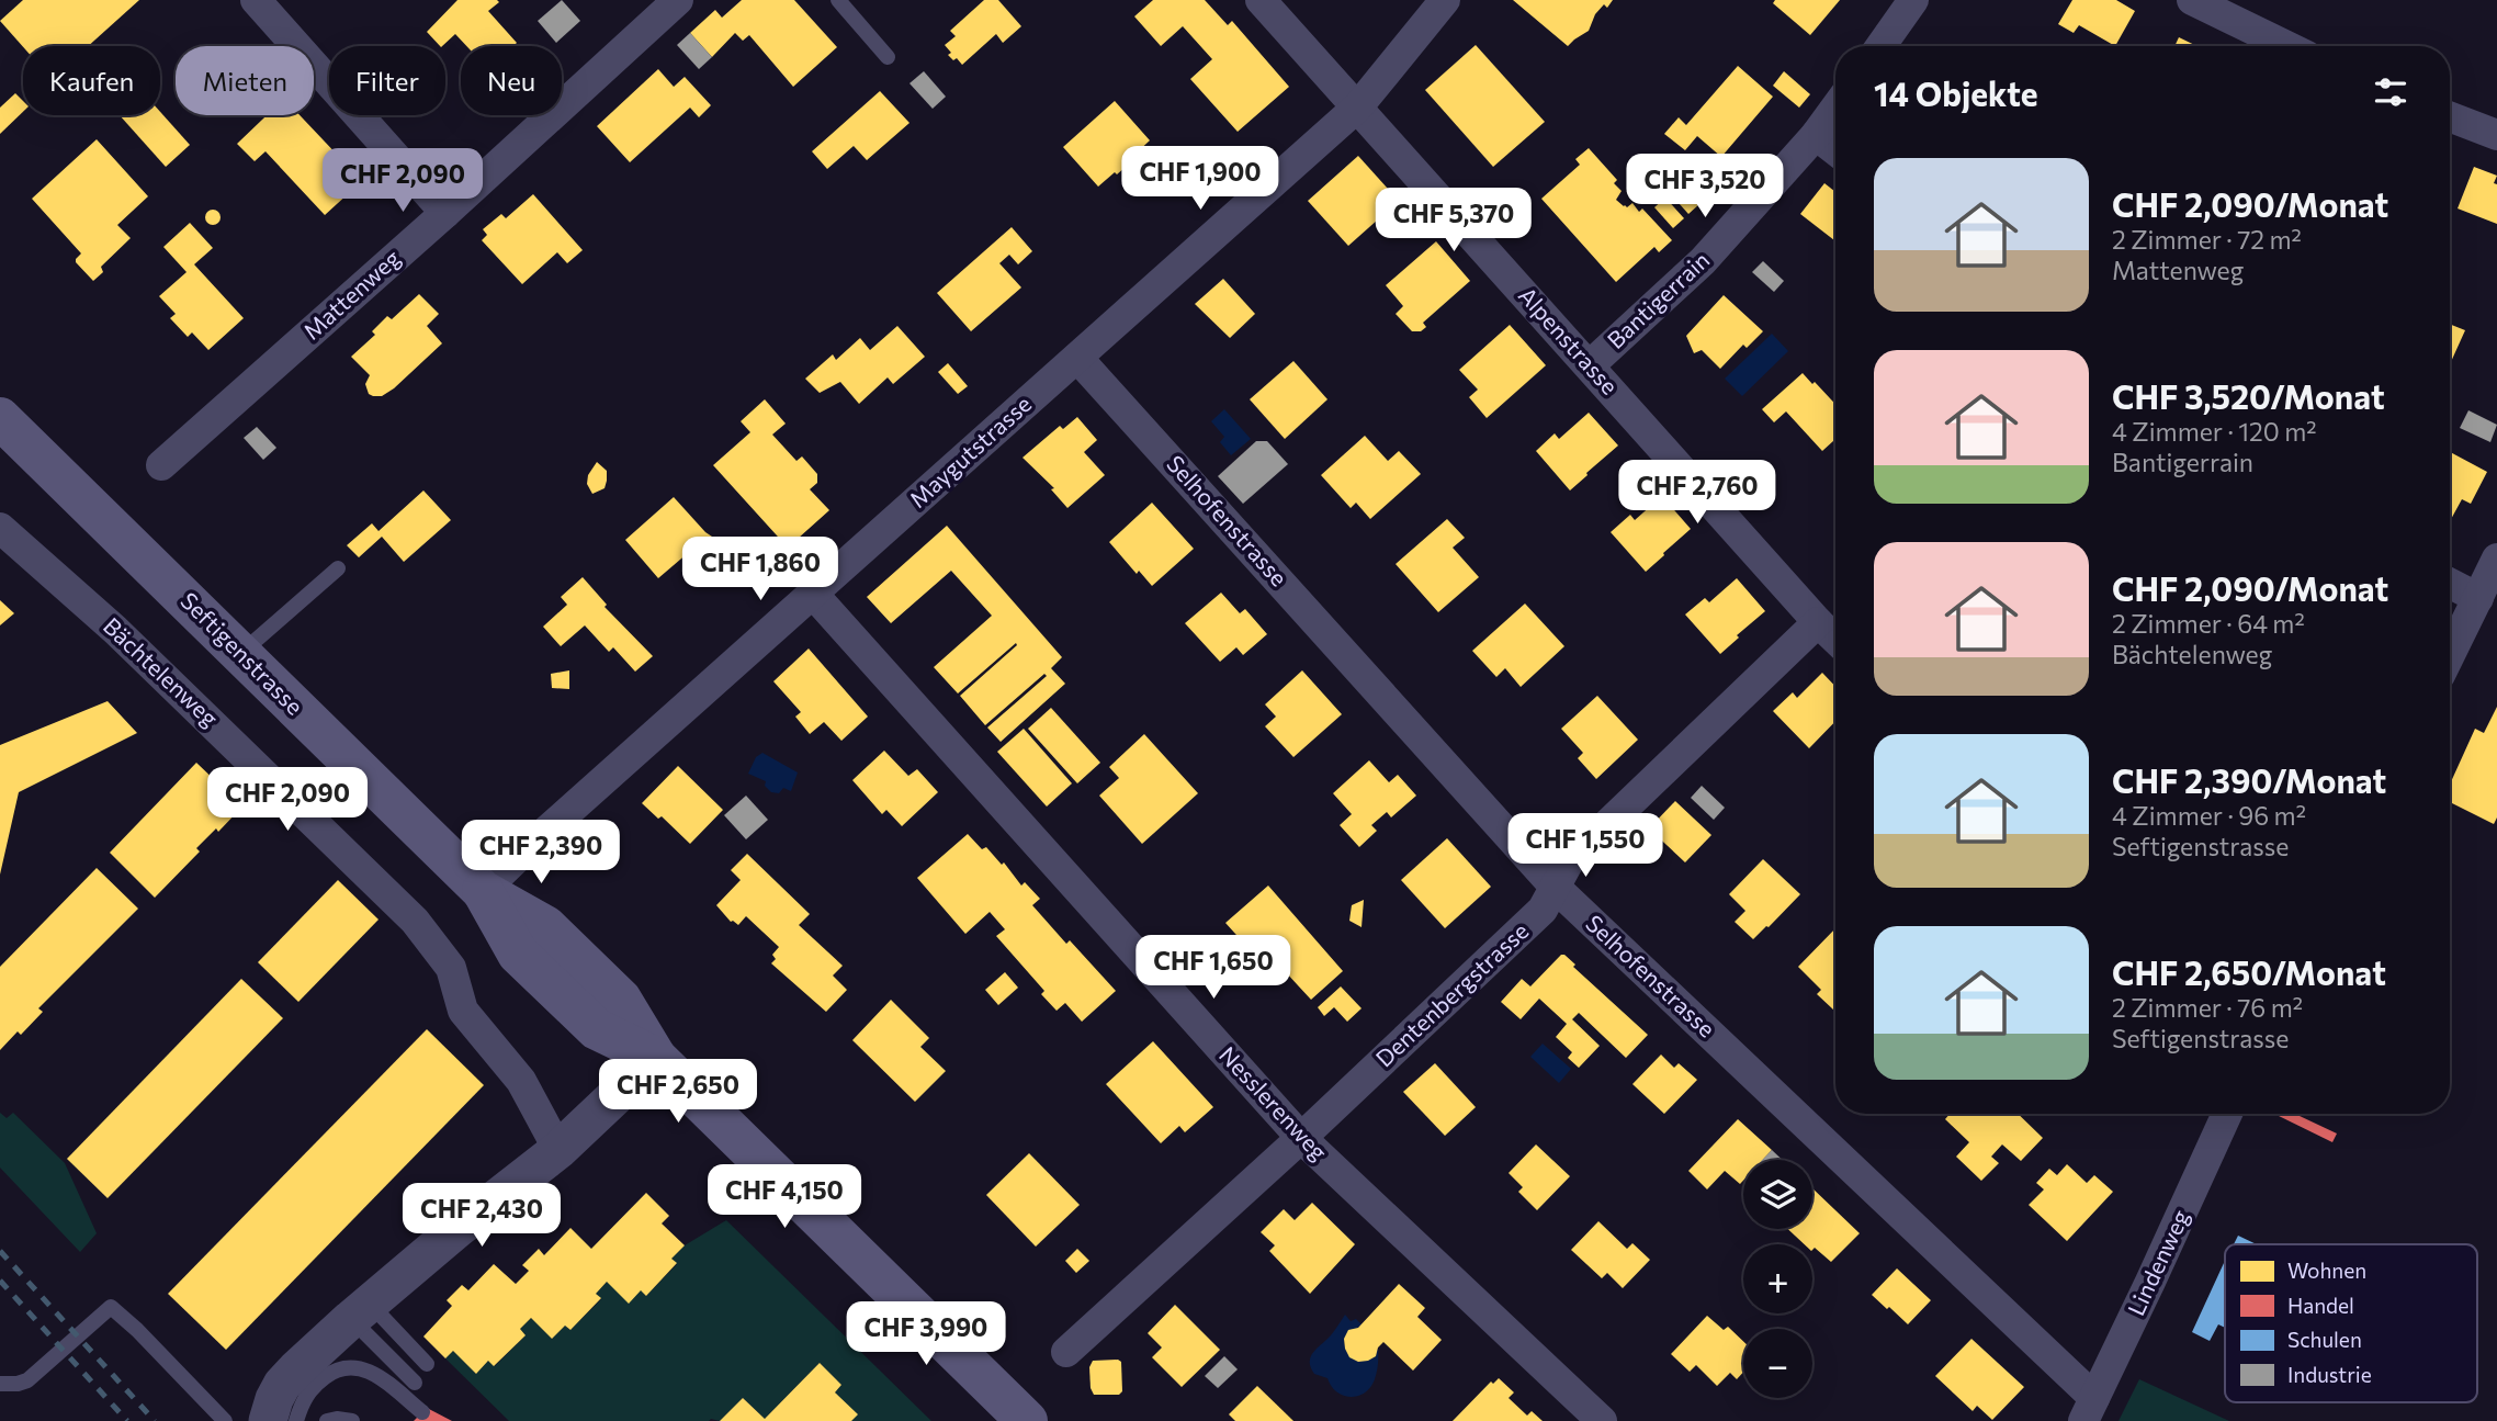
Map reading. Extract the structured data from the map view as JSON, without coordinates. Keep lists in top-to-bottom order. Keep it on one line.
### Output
{"streets":{"main road":["Seftigenstrasse"],"street":["Mattenweg","Bantigerrain","Alpenstrasse","Maygutstrasse","Selhofenstrasse","Bächtelenweg","Dentenbergstrasse","Nesslerenweg","Lindenweg"]},"crossings":[["Bantigerrain","Alpenstrasse"],["Alpenstrasse","Maygutstrasse"],["Alpenstrasse","Dentenbergstrasse"],["Maygutstrasse","Selhofenstrasse"],["Maygutstrasse","Seftigenstrasse"],["Maygutstrasse","Nesslerenweg"],["Selhofenstrasse","Dentenbergstrasse"],["Selhofenstrasse","Lindenweg"],["Dentenbergstrasse","Nesslerenweg"]],"legend":["Wohnen","Handel","Schulen","Industrie"],"page":{"chip":["Kaufen","Mieten","Filter","Neu"],"heading":"14 Objekte","list":[{"name":"CHF 2,090/Monat","note":"2 Zimmer · 72 m² · Mattenweg"},{"name":"CHF 3,520/Monat","note":"4 Zimmer · 120 m² · Bantigerrain"},{"name":"CHF 2,090/Monat","note":"2 Zimmer · 64 m² · Bächtelenweg"},{"name":"CHF 2,390/Monat","note":"4 Zimmer · 96 m² · Seftigenstrasse"},{"name":"CHF 2,650/Monat","note":"2 Zimmer · 76 m² · Seftigenstrasse"}],"price":["CHF 1,900","CHF 2,090","CHF 3,520","CHF 5,370","CHF 2,760","CHF 1,860","CHF 2,090","CHF 1,550","CHF 2,390","CHF 1,650","CHF 2,650","CHF 4,150","CHF 2,430","CHF 3,990"],"map_buttons":["+","−"]}}
